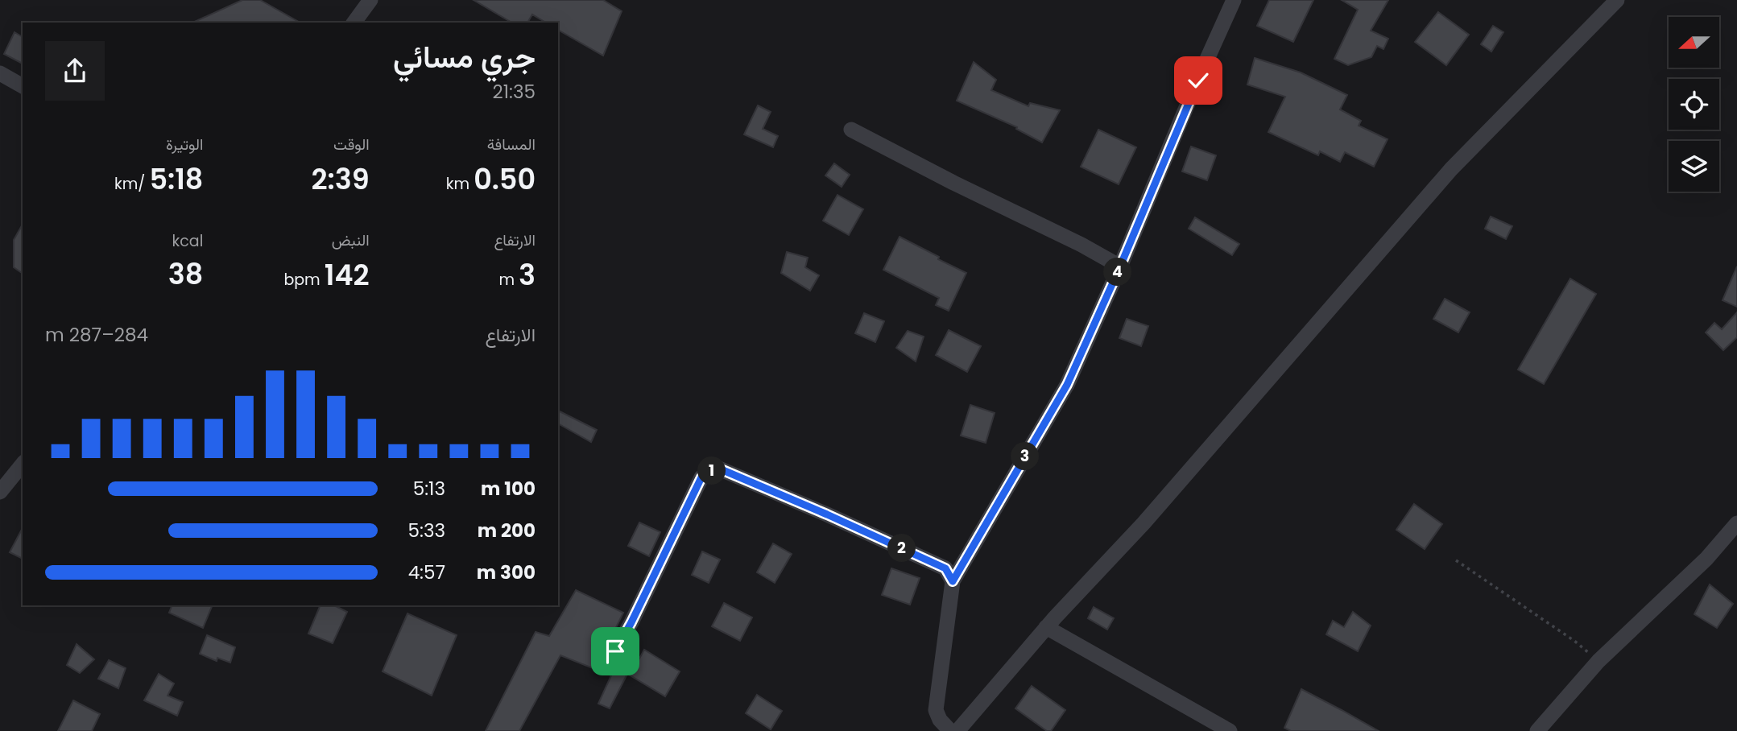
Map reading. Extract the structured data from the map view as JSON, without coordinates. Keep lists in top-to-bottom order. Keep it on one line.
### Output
{"north":"left","page":{"heading":["جري مسائي","21:35"],"stats":[["المسافة","0.50 km"],["الوقت","2:39"],["الوتيرة","5:18 /km"],["الارتفاع","3 m"],["النبض","142 bpm"],["kcal","38"]],"pins":["4","3","1","2"],"chart":["الارتفاع","284–287 m"],"list":[{"name":"100 m","note":"5:13"},{"name":"200 m","note":"5:33"},{"name":"300 m","note":"4:57"}]}}
